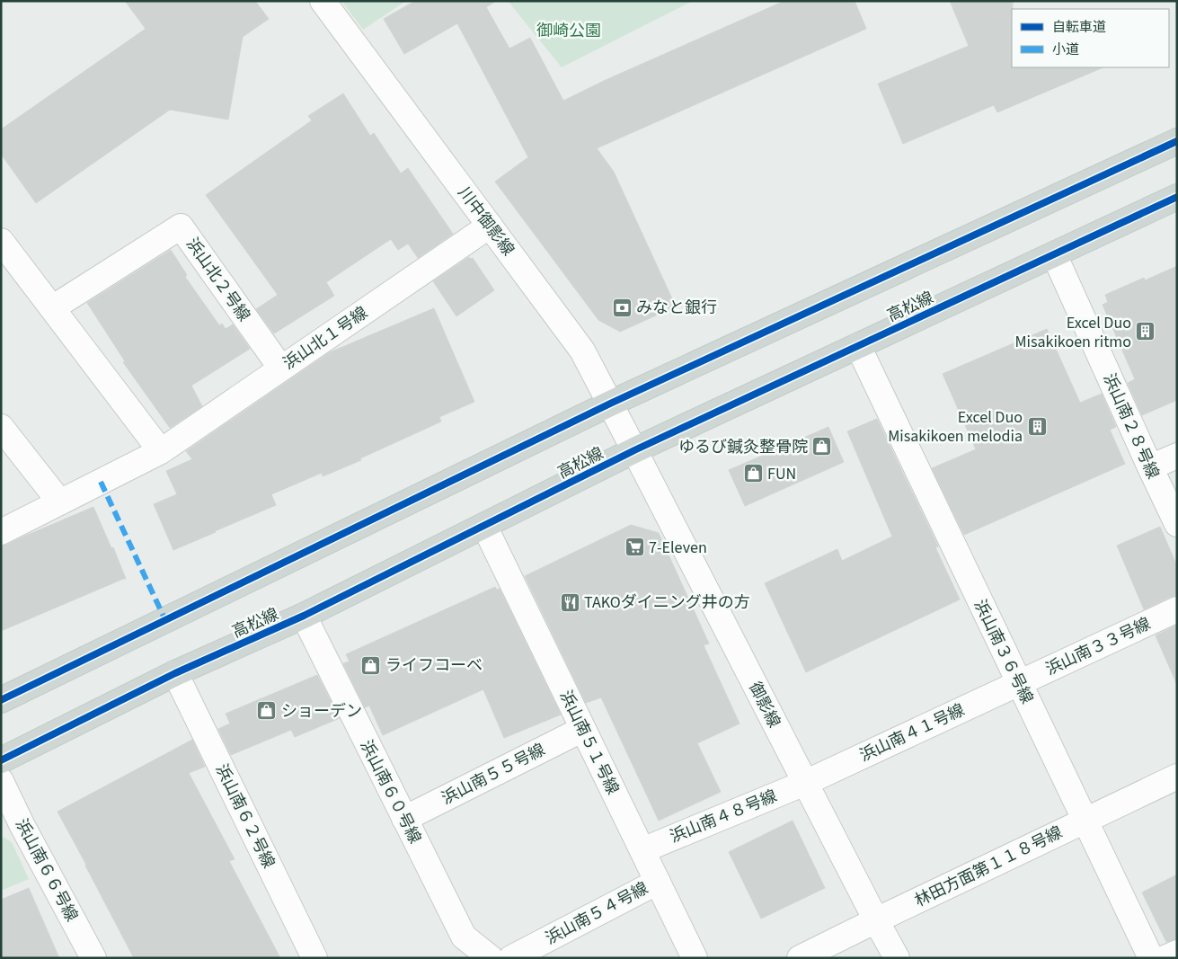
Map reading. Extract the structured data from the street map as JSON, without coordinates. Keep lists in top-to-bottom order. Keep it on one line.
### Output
{"streets":{"main road":["高松線"],"street":["川中御影線","浜山北２号線","浜山北１号線","浜山南２８号線","浜山南３３号線","浜山南３６号線","御影線","浜山南４１号線","浜山南５１号線","浜山南５５号線","浜山南６０号線","浜山南６２号線","浜山南４８号線","林田方面第１１８号線","浜山南６６号線","浜山南５４号線"]},"crossings":[["川中御影線","高松線"],["川中御影線","浜山北１号線"],["川中御影線","御影線"],["浜山北２号線","浜山北１号線"],["高松線","浜山南２８号線"],["高松線","浜山南３６号線"],["高松線","御影線"],["高松線","浜山南５１号線"],["高松線","浜山南６０号線"],["高松線","浜山南６２号線"],["浜山南３３号線","浜山南３６号線"],["浜山南３３号線","浜山南４１号線"],["浜山南３６号線","浜山南４１号線"],["浜山南３６号線","林田方面第１１８号線"],["御影線","浜山南４１号線"],["御影線","浜山南４８号線"],["御影線","林田方面第１１８号線"],["浜山南４１号線","浜山南４８号線"],["浜山南５１号線","浜山南５５号線"],["浜山南５１号線","浜山南４８号線"],["浜山南５１号線","浜山南５４号線"],["浜山南５５号線","浜山南６０号線"]],"parks":["御崎公園"],"places":{"bank":["みなと銀行"],"building":["Excel Duo Misakikoen ritmo","Excel Duo Misakikoen melodia"],"shop":["ゆるび鍼灸整骨院","FUN","ライフコーベ","ショーデン"],"supermarket":["7-Eleven"],"restaurant":["TAKOダイニング井の方"]},"legend":["自転車道","小道"]}
